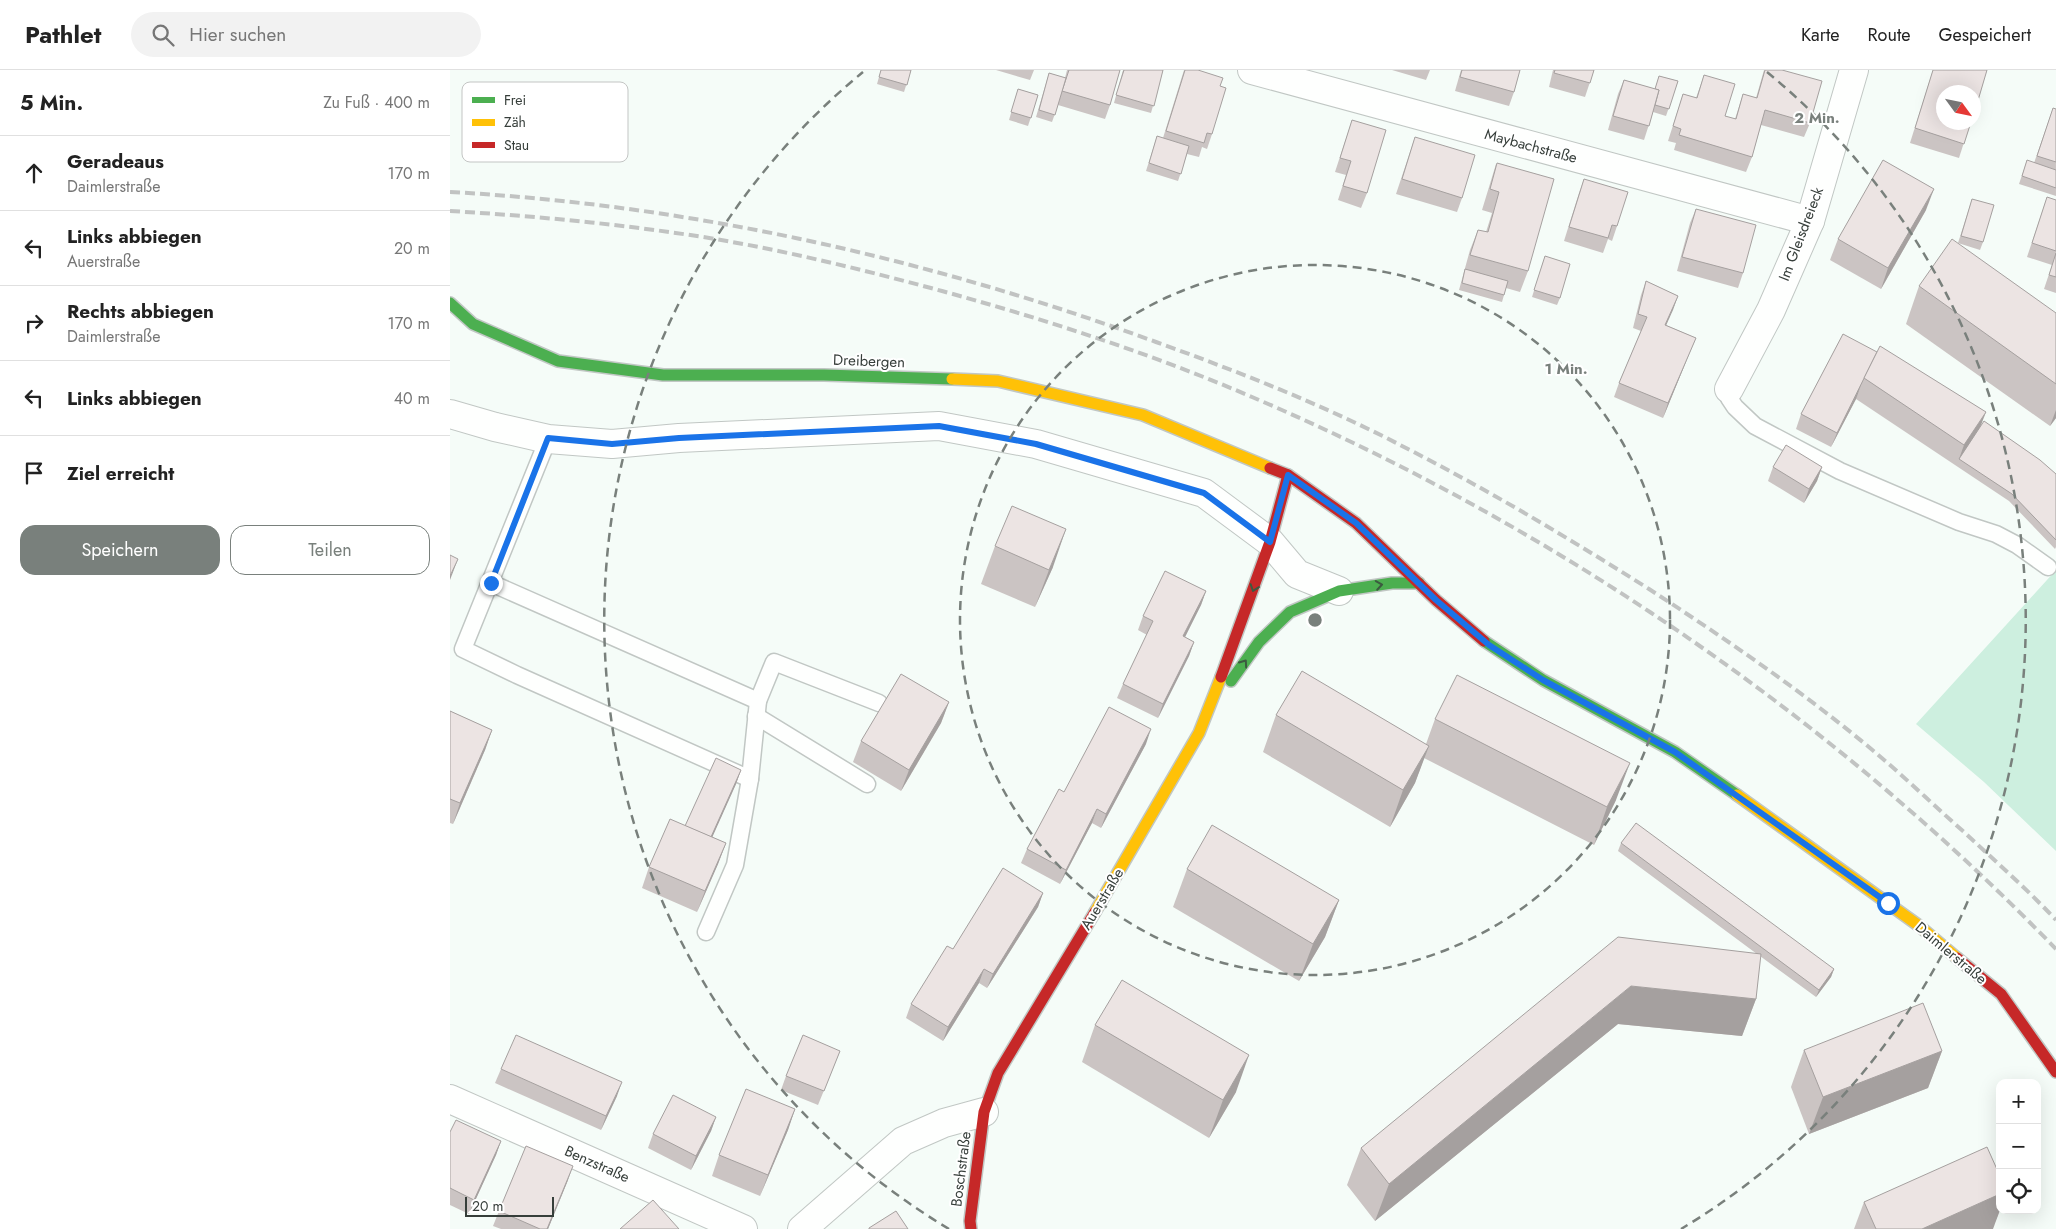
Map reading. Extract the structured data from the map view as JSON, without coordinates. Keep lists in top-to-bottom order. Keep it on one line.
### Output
{"streets":{"street":["Maybachstraße","Im Gleisdreieck","Dreibergen","Auerstraße","Daimlerstraße","Benzstraße","Boschstraße"]},"crossings":[["Maybachstraße","Im Gleisdreieck"],["Dreibergen","Auerstraße"],["Dreibergen","Daimlerstraße"],["Auerstraße","Daimlerstraße"],["Auerstraße","Boschstraße"]],"legend":["Frei","Zäh","Stau"],"scale_bar":"20 m","north":"bottom right","page":{"header":"Pathlet","search":"Hier suchen","nav":["Karte","Route","Gespeichert"],"heading":["5 Min.","Zu Fuß · 400 m"],"list":[["Geradeaus","Daimlerstraße","170 m"],["Links abbiegen","Auerstraße","20 m"],["Rechts abbiegen","Daimlerstraße","170 m"],["Links abbiegen","40 m"],"Ziel erreicht"],"buttons":["Speichern","Teilen"],"map_buttons":["+","−"],"scale":"20 m"},"rings":["2 Min.","1 Min."]}
